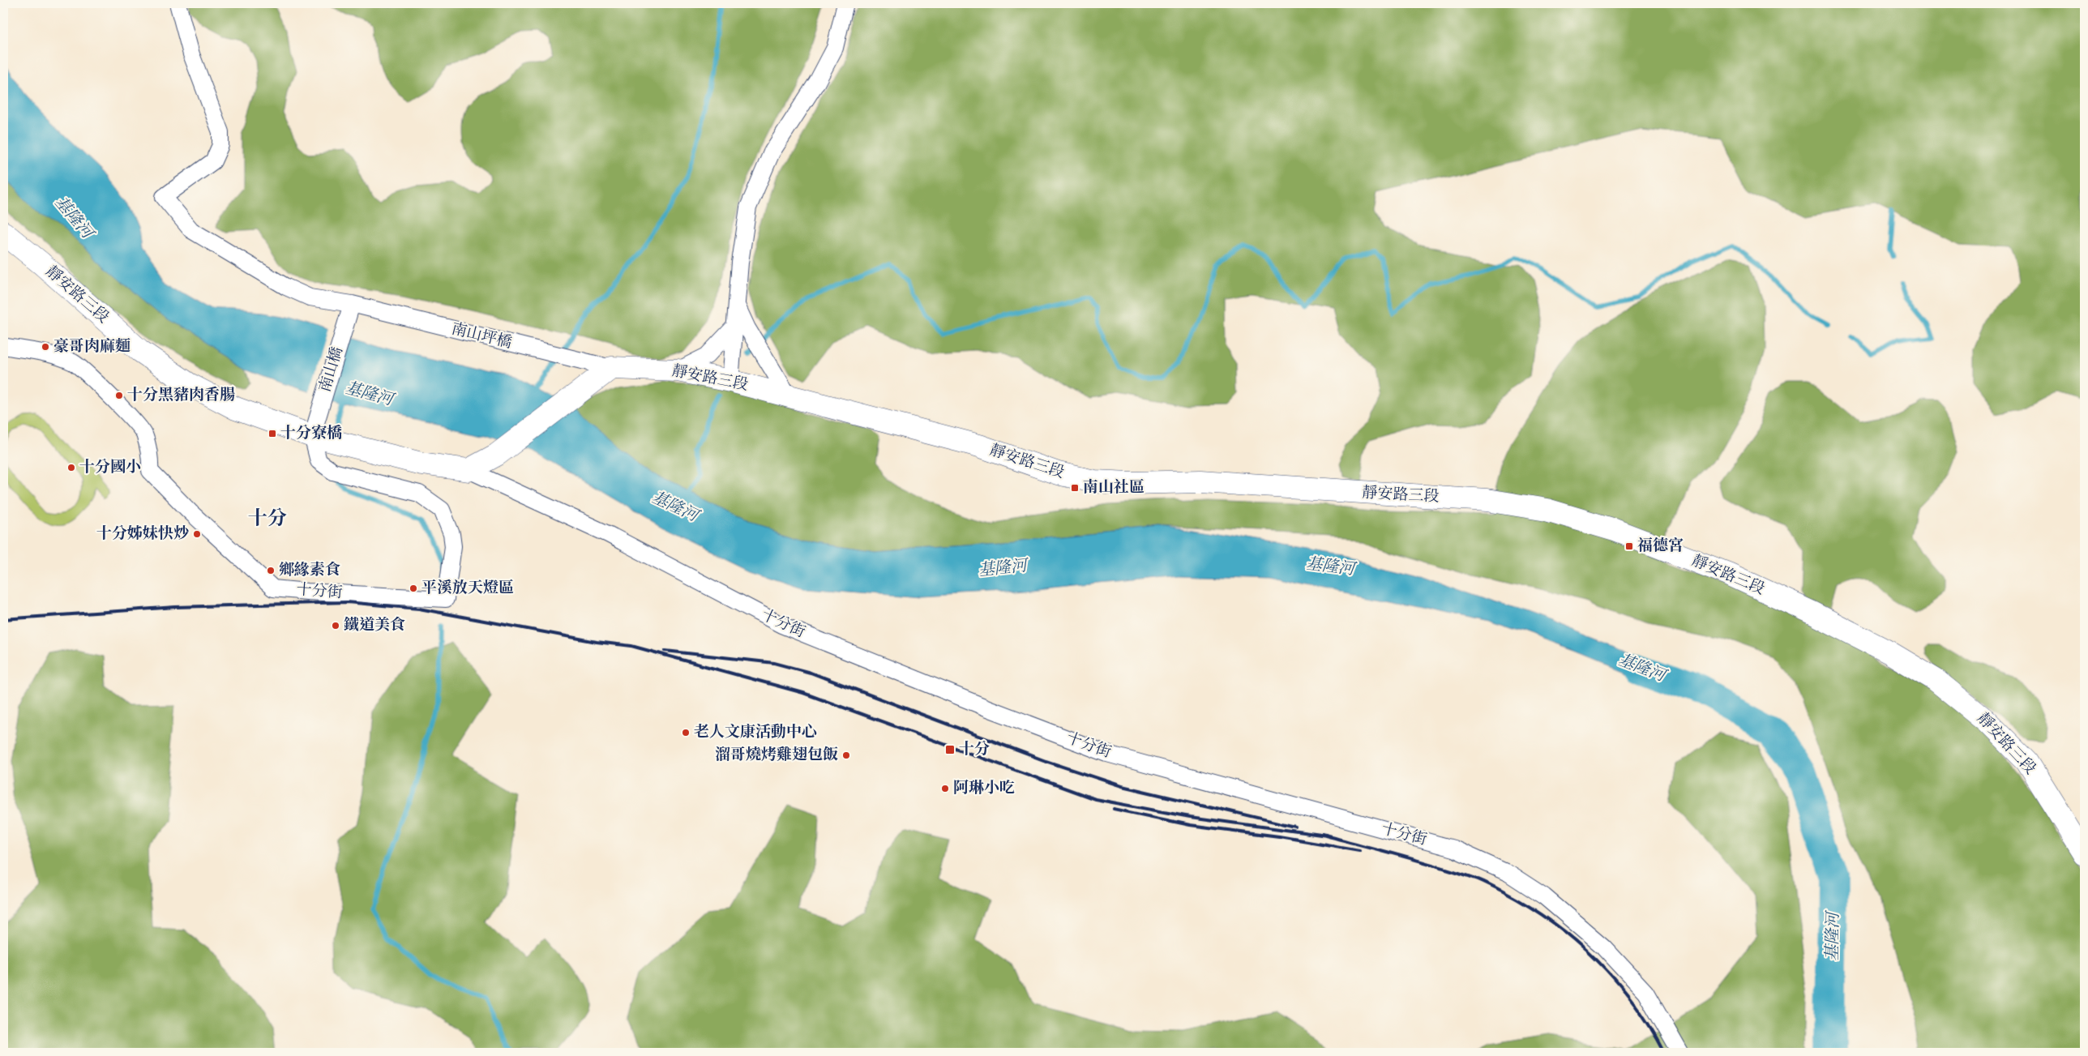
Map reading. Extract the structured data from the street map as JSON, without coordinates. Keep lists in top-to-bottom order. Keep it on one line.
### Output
{"streets":{"main road":["靜安路三段"],"street":["南山坪橋","南山橋","十分街"]},"crossings":[["靜安路三段","南山坪橋"],["靜安路三段","南山橋"],["靜安路三段","十分街"],["南山坪橋","南山橋"],["南山橋","十分街"]],"districts":["十分"],"water":["基隆河"],"places":{"other":["豪哥肉麻麵","十分黑豬肉香腸","十分國小","十分姊妹快炒","鄉緣素食","平溪放天燈區","鐵道美食","老人文康活動中心","溜哥燒烤雞翅包飯","阿琳小吃"],"transit":["十分寮橋","南山社區","福德宮","十分"]}}
